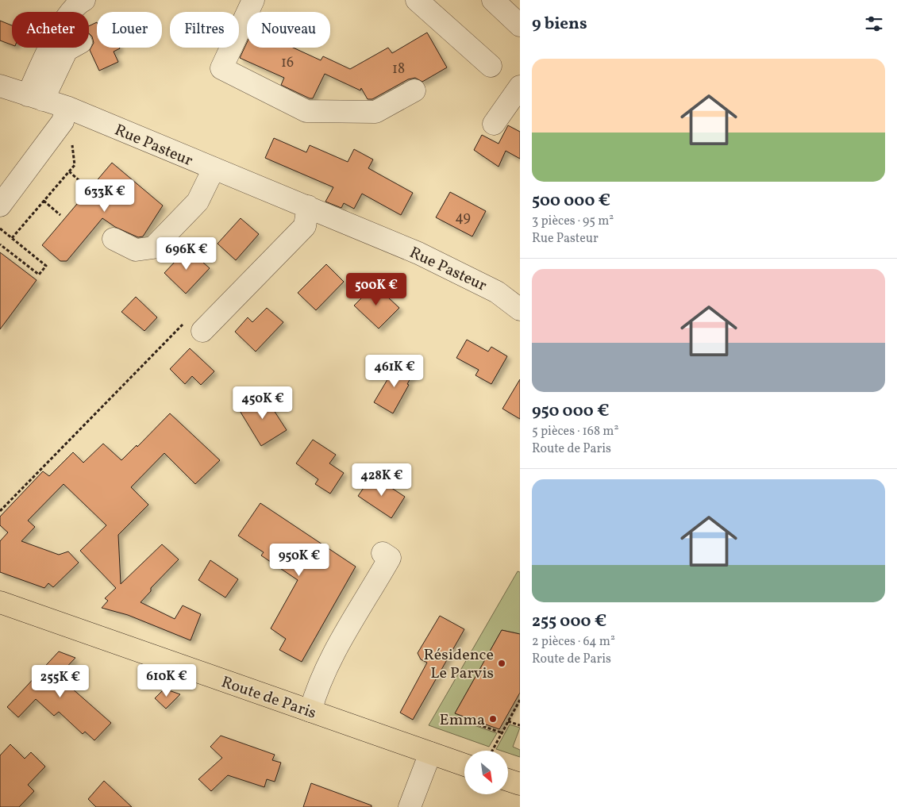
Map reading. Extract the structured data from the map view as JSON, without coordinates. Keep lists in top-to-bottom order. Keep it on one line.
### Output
{"streets":{"main road":["Route de Paris"],"street":["Rue Pasteur"]},"places":["Résidence Le Parvis","Emma"],"house_numbers":["16","18","49"],"north":"bottom right","page":{"heading":"9 biens","chip":["Acheter","Louer","Filtres","Nouveau"],"list":[{"name":"500 000 €","note":"3 pièces · 95 m² · Rue Pasteur"},{"name":"950 000 €","note":"5 pièces · 168 m² · Route de Paris"},{"name":"255 000 €","note":"2 pièces · 64 m² · Route de Paris"}],"price":["633K €","696K €","500K €","461K €","450K €","428K €","950K €","610K €","255K €"]}}
